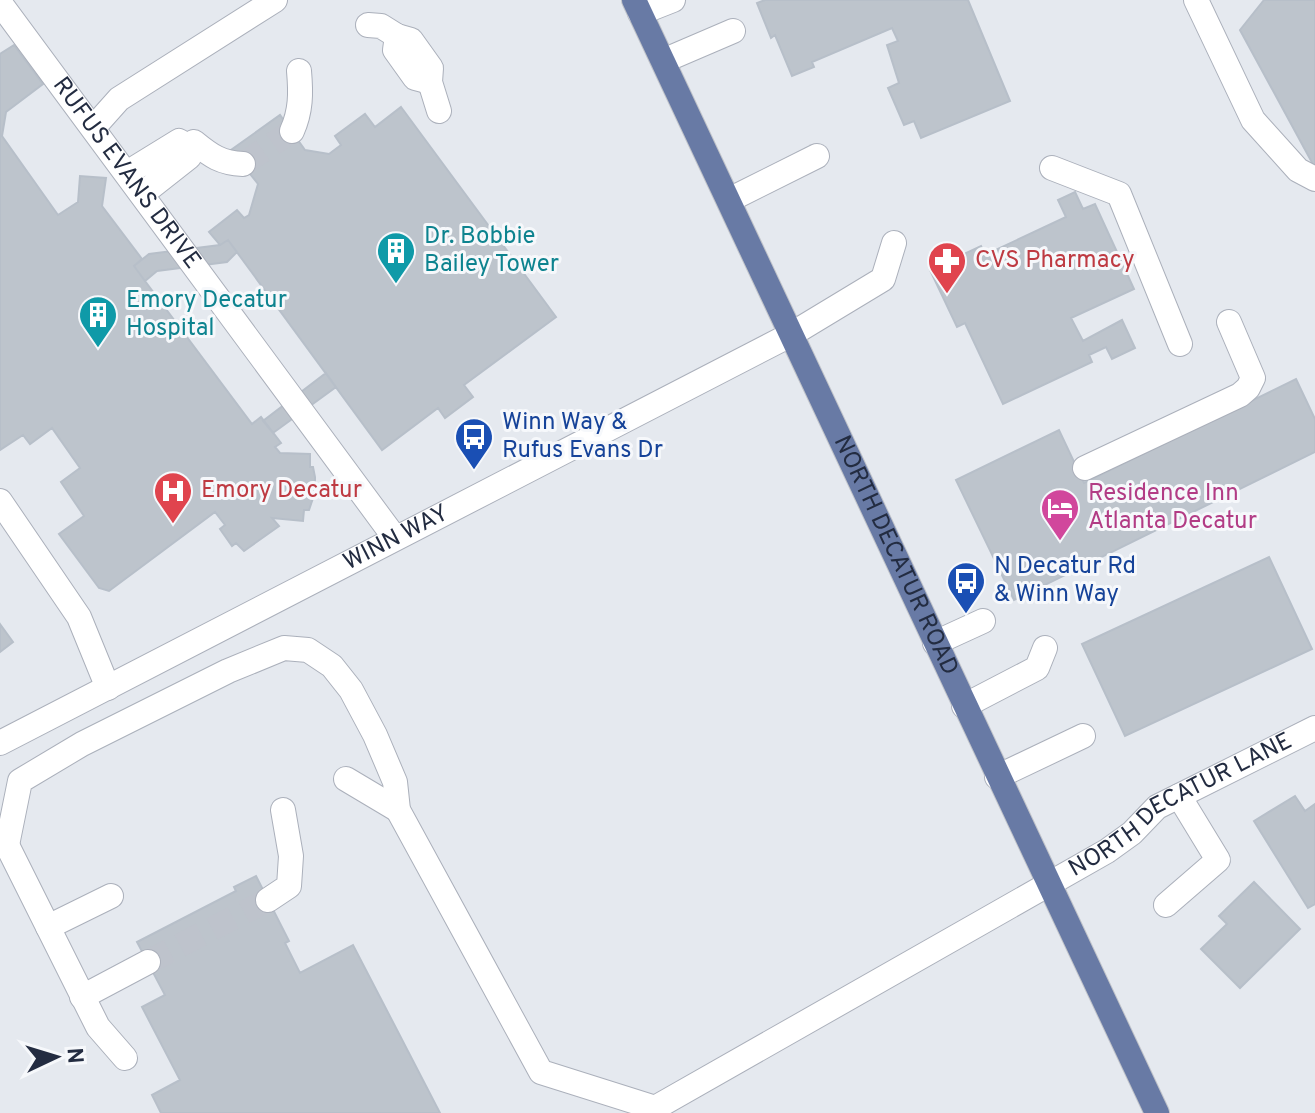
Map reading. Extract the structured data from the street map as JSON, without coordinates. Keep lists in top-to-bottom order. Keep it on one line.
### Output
{"streets":{"main road":["NORTH DECATUR ROAD"],"street":["RUFUS EVANS DRIVE","WINN WAY","NORTH DECATUR LANE"]},"crossings":[["RUFUS EVANS DRIVE","WINN WAY"],["WINN WAY","NORTH DECATUR ROAD"],["NORTH DECATUR ROAD","NORTH DECATUR LANE"]],"places":{"building":["Dr. Bobbie Bailey Tower","Emory Decatur Hospital"],"pharmacy":["CVS Pharmacy"],"bus stop":["Winn Way & Rufus Evans Dr","N Decatur Rd & Winn Way"],"hospital":["Emory Decatur"],"hotel":["Residence Inn Atlanta Decatur"]},"north":"right"}
